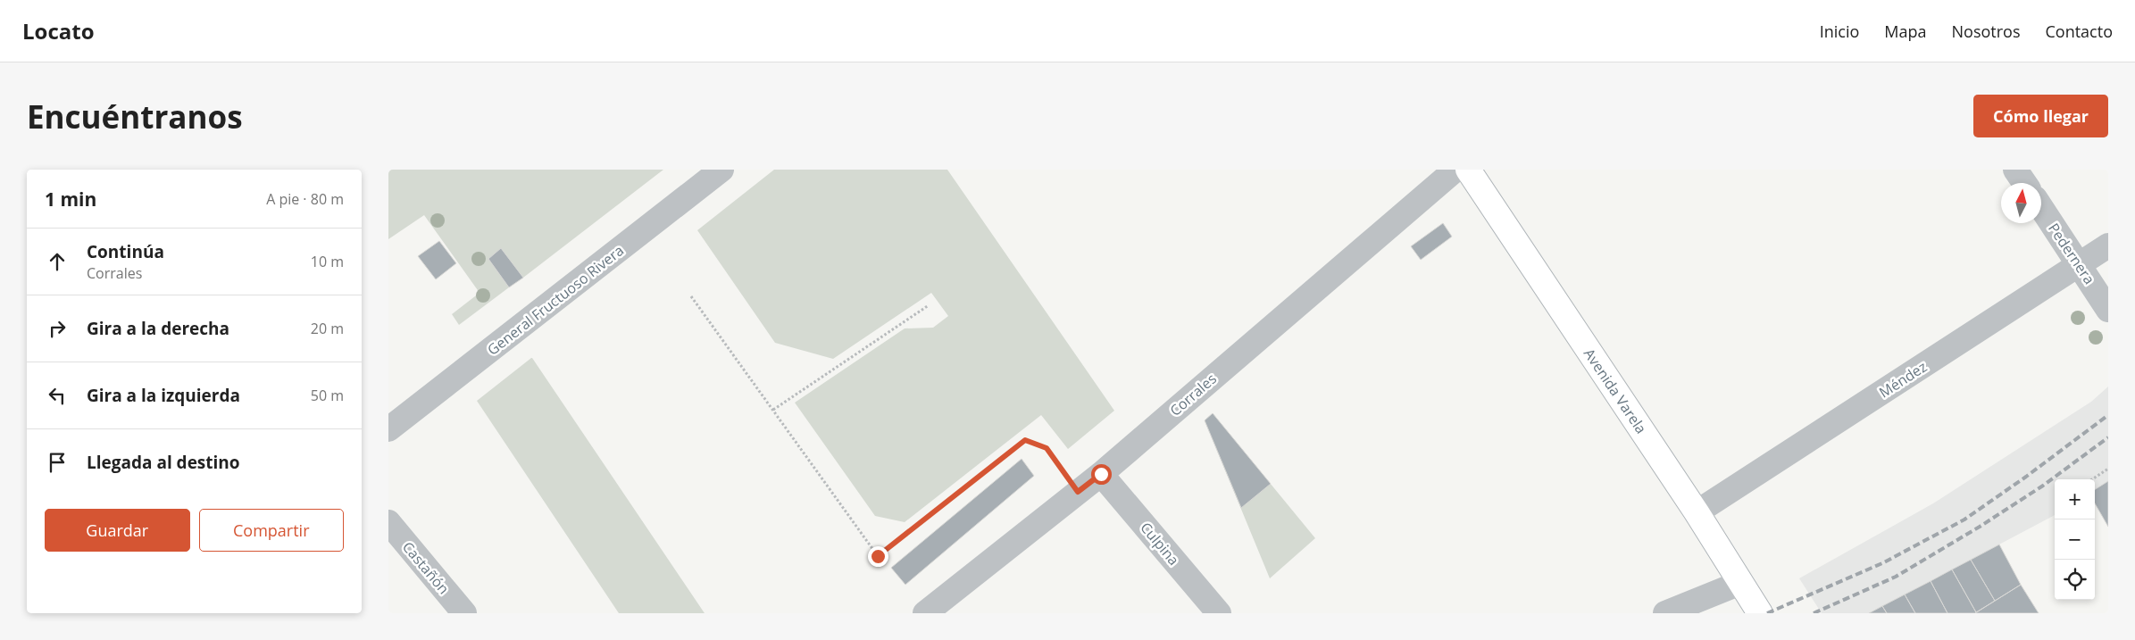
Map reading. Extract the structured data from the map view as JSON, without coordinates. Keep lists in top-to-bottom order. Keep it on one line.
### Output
{"streets":{"main road":["Avenida Varela"],"street":["Pedernera","General Fructuoso Rivera","Méndez","Corrales","Culpina","Castañón"]},"crossings":[["Pedernera","Méndez"],["Méndez","Avenida Varela"],["Corrales","Culpina"]],"north":"top","page":{"header":"Locato","nav":["Inicio","Mapa","Nosotros","Contacto"],"buttons":["Cómo llegar",["Guardar","Compartir"]],"title":"Encuéntranos","heading":["1 min","A pie · 80 m"],"list":[["Continúa","Corrales","10 m"],["Gira a la derecha","20 m"],["Gira a la izquierda","50 m"],"Llegada al destino"],"map_buttons":["+","−"]}}
